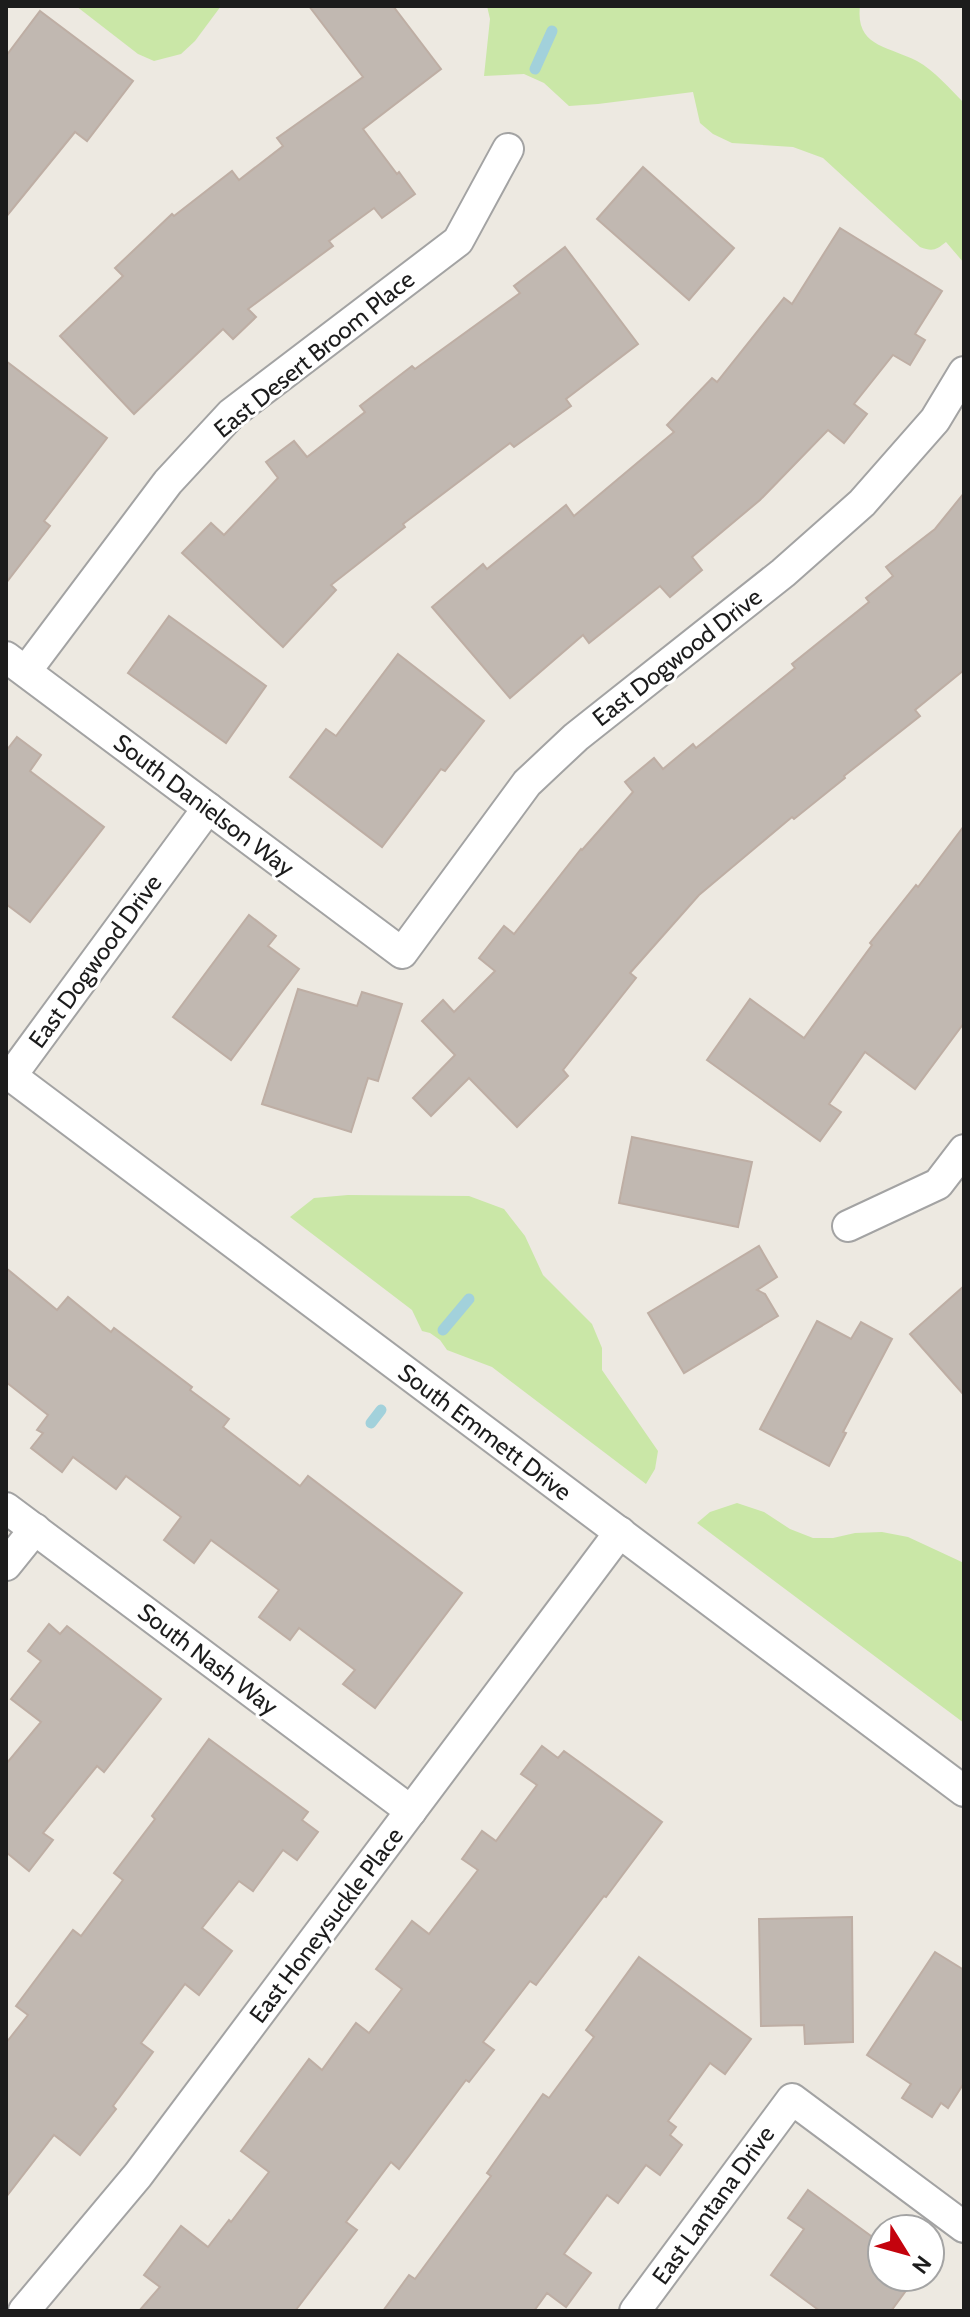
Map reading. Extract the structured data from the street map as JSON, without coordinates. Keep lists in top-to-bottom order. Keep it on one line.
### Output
{"streets":{"street":["East Desert Broom Place","East Dogwood Drive","South Danielson Way","South Emmett Drive","South Nash Way","East Honeysuckle Place","East Lantana Drive"]},"crossings":[["East Desert Broom Place","South Danielson Way"],["East Dogwood Drive","South Danielson Way"],["East Dogwood Drive","South Emmett Drive"],["South Emmett Drive","East Honeysuckle Place"],["South Nash Way","East Honeysuckle Place"]],"north":"bottom right"}
